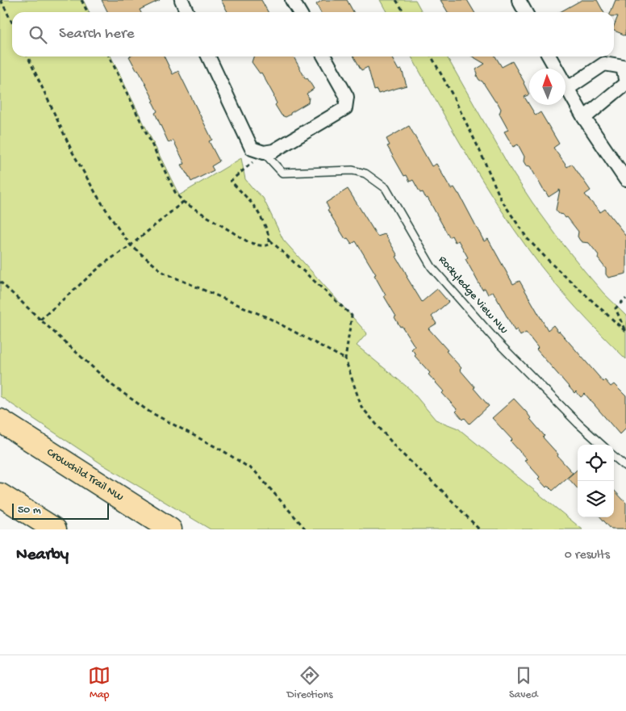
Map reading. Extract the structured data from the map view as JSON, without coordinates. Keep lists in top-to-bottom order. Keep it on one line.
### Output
{"streets":{"highway":["Crowchild Trail NW"],"lane":["Rockyledge View NW"]},"scale_bar":"50 m","north":"top","page":{"search":"Search here","scale":"50 m","heading":["Nearby","0 results"],"nav":["Map","Directions","Saved"]}}
